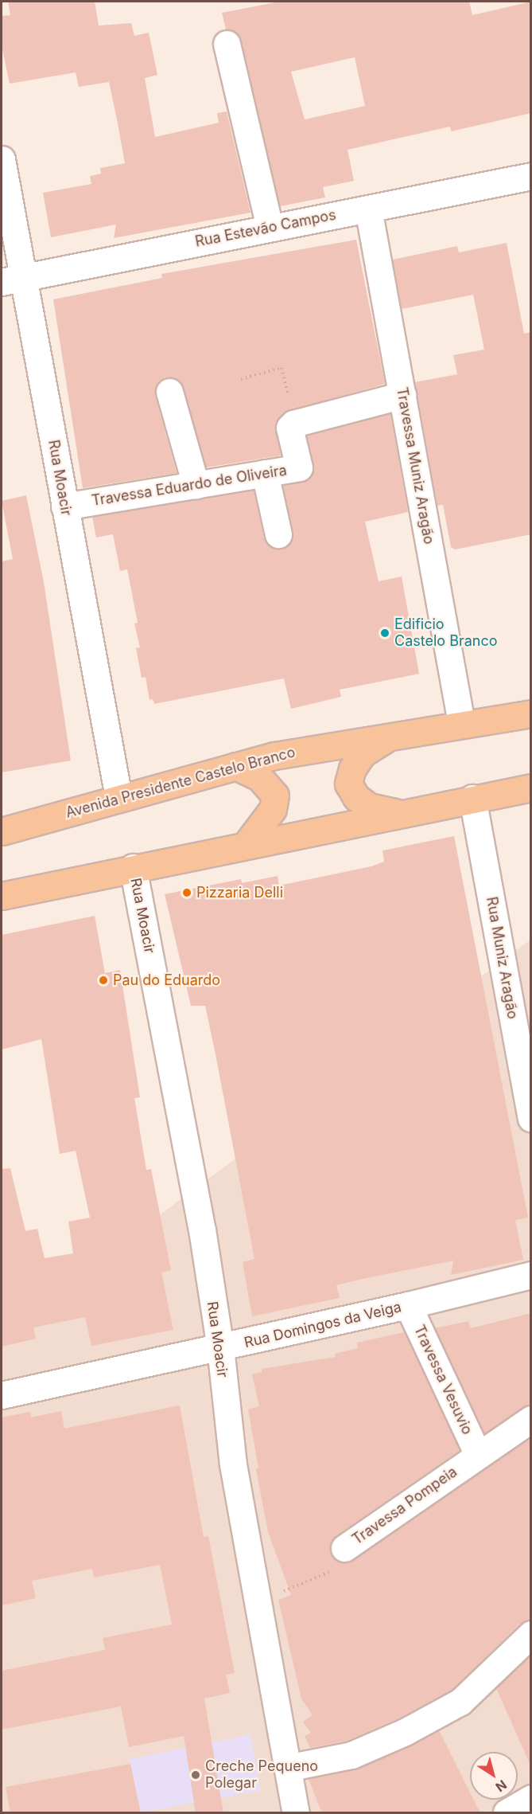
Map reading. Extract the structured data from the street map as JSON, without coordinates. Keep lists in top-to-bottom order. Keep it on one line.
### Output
{"streets":{"main road":["Avenida Presidente Castelo Branco"],"street":["Rua Estevão Campos","Travessa Muniz Aragão","Rua Moacir","Travessa Eduardo de Oliveira","Rua Muniz Aragão","Rua Domingos da Veiga","Travessa Vesuvio","Travessa Pompeia"]},"crossings":[["Rua Estevão Campos","Travessa Muniz Aragão"],["Rua Estevão Campos","Rua Moacir"],["Travessa Muniz Aragão","Avenida Presidente Castelo Branco"],["Rua Moacir","Travessa Eduardo de Oliveira"],["Rua Moacir","Avenida Presidente Castelo Branco"],["Rua Moacir","Rua Domingos da Veiga"],["Rua Moacir","Travessa Pompeia"],["Rua Domingos da Veiga","Travessa Vesuvio"],["Travessa Vesuvio","Travessa Pompeia"]],"places":["Edificio Castelo Branco","Pizzaria Delli","Pau do Eduardo","Creche Pequeno Polegar"],"north":"bottom right"}
